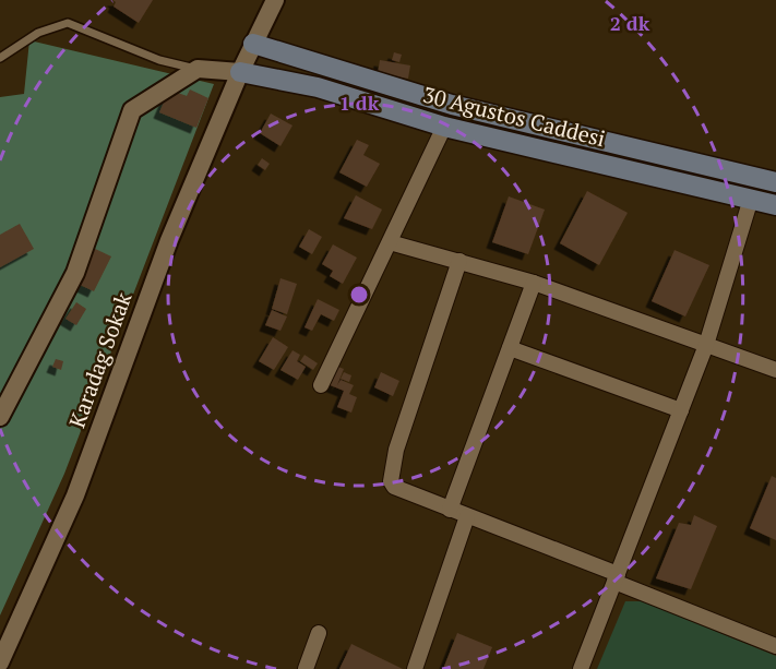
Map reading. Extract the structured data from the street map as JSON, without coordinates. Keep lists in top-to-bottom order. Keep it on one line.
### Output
{"streets":{"main road":["30 Agustos Caddesi"],"street":["Karadag Sokak"]},"crossings":[["30 Agustos Caddesi","Karadag Sokak"]],"rings":["2 dk","1 dk"]}
